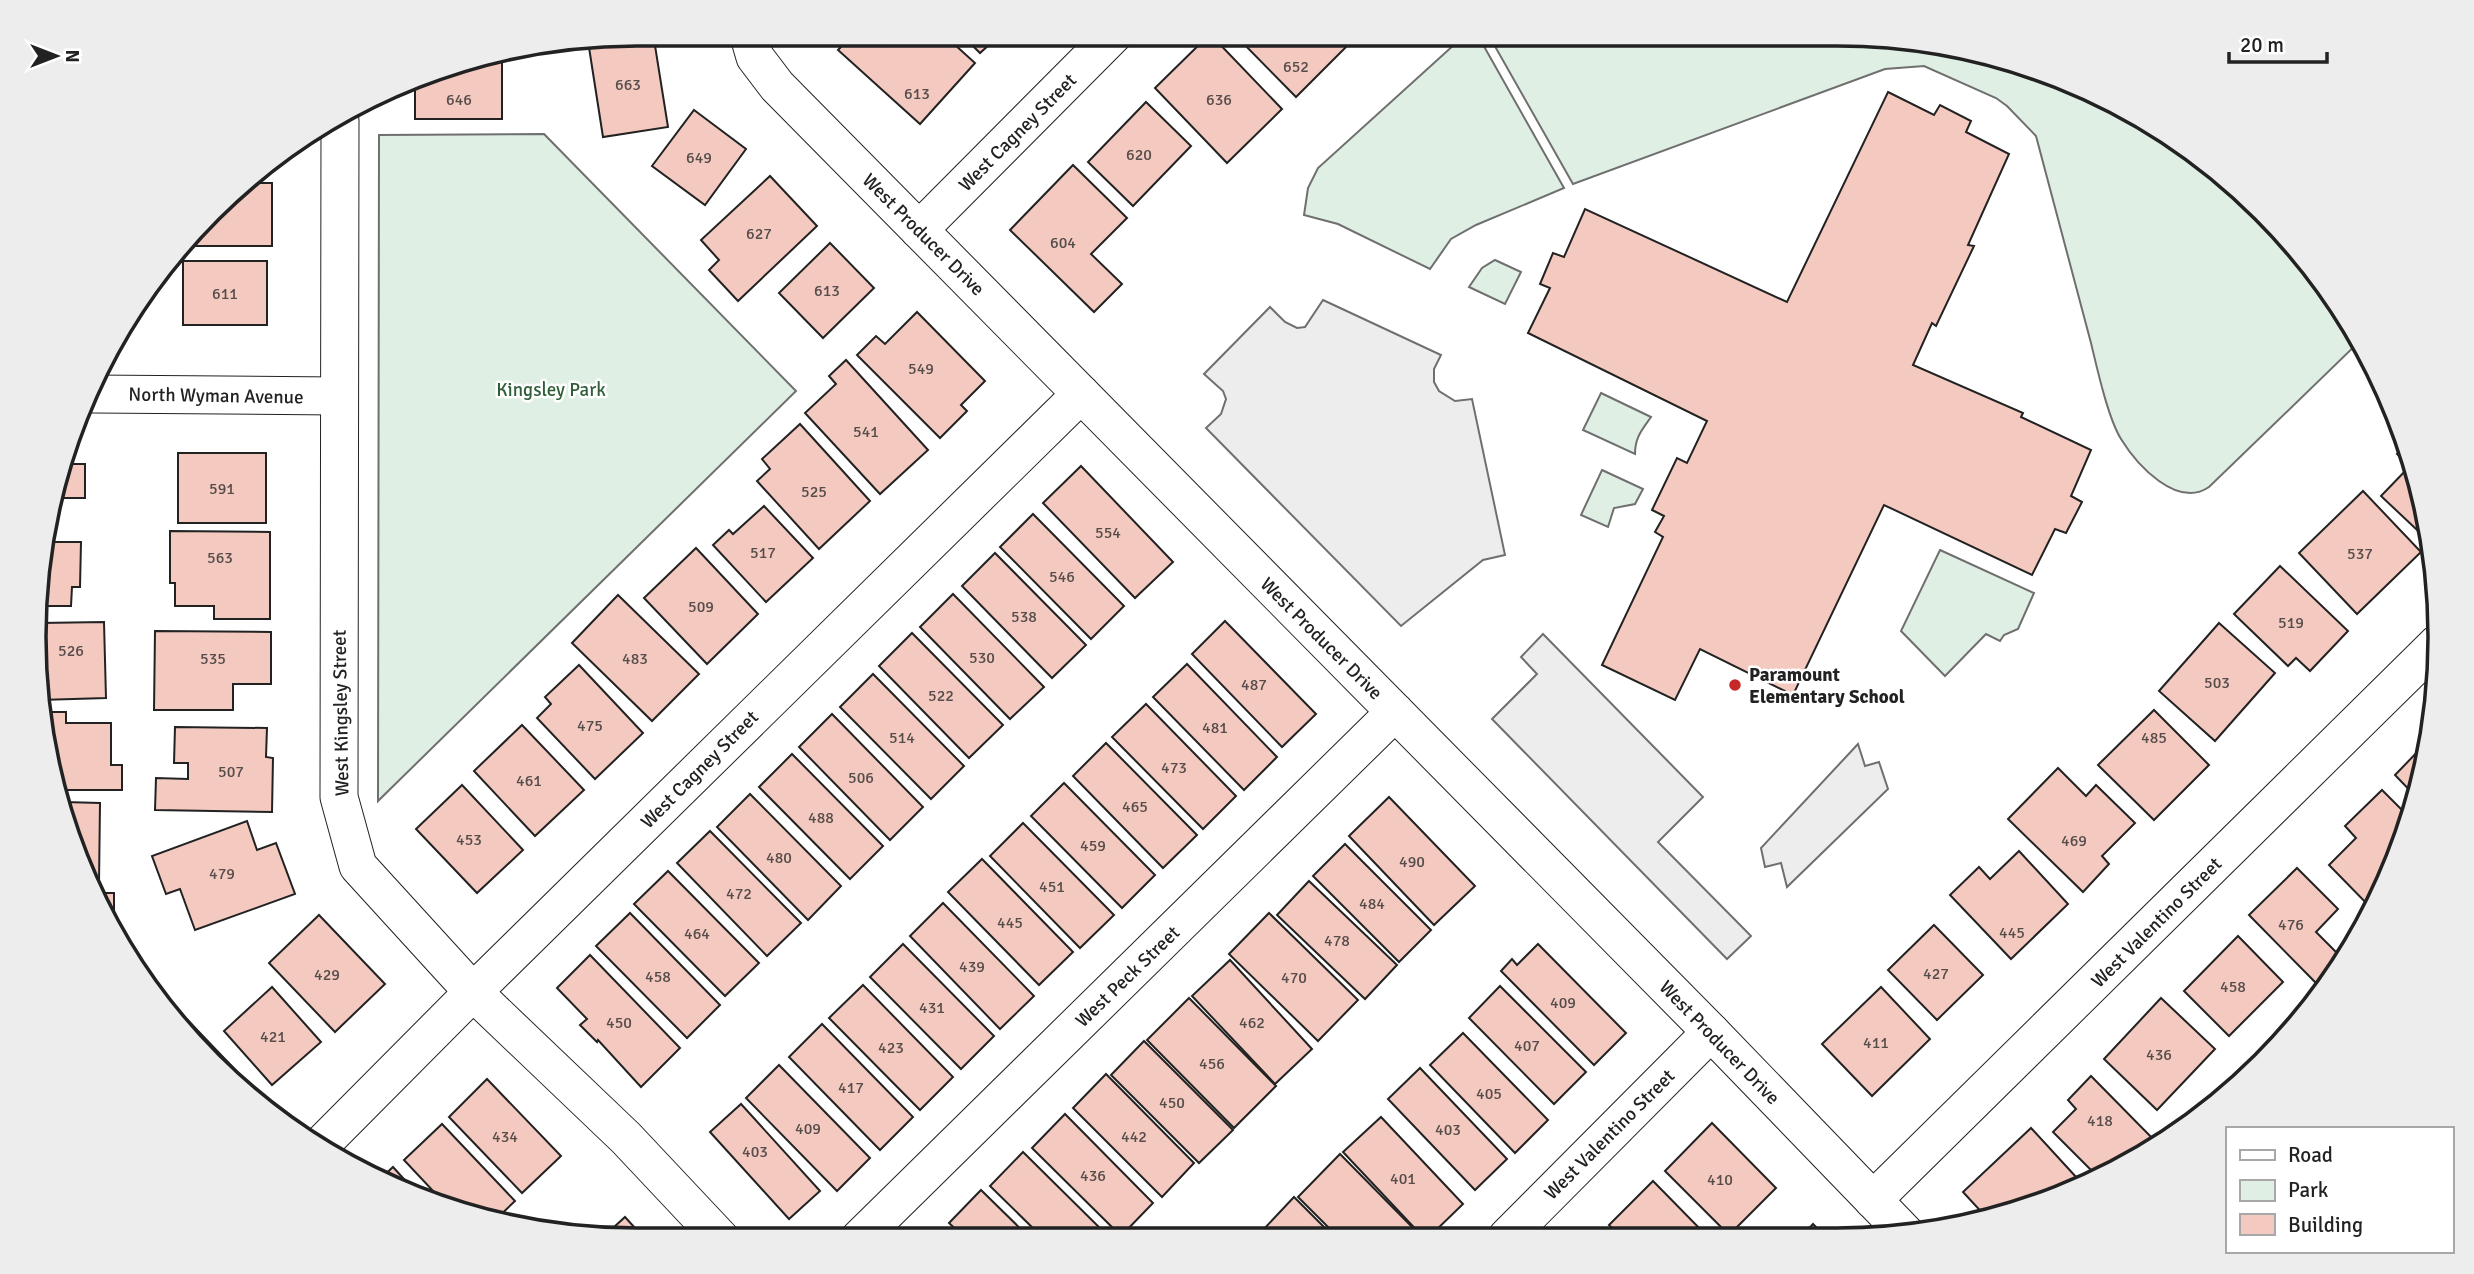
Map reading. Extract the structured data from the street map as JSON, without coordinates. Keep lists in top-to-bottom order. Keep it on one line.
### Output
{"streets":{"street":["West Cagney Street","West Producer Drive","North Wyman Avenue","West Kingsley Street","West Valentino Street","West Peck Street"]},"crossings":[["West Cagney Street","West Producer Drive"],["West Cagney Street","West Kingsley Street"],["West Producer Drive","West Valentino Street"],["West Producer Drive","West Peck Street"],["North Wyman Avenue","West Kingsley Street"]],"parks":["Kingsley Park"],"places":["Paramount Elementary School"],"house_numbers":["652","663","613","646","636","620","649","627","604","613","611","549","541","591","525","554","517","537","563","546","509","538","519","526","530","535","483","503","487","522","475","481","514","485","473","507","506","461","465","488","453","469","459","480","490","479","451","472","484","445","476","445","464","478","439","427","429","458","470","458","409","431","450","462","421","411","407","423","436","456","417","405","450","418","409","403","434","442","403","436","401","410"],"legend":["Road","Park","Building"],"scale_bar":"20 m","north":"right"}
